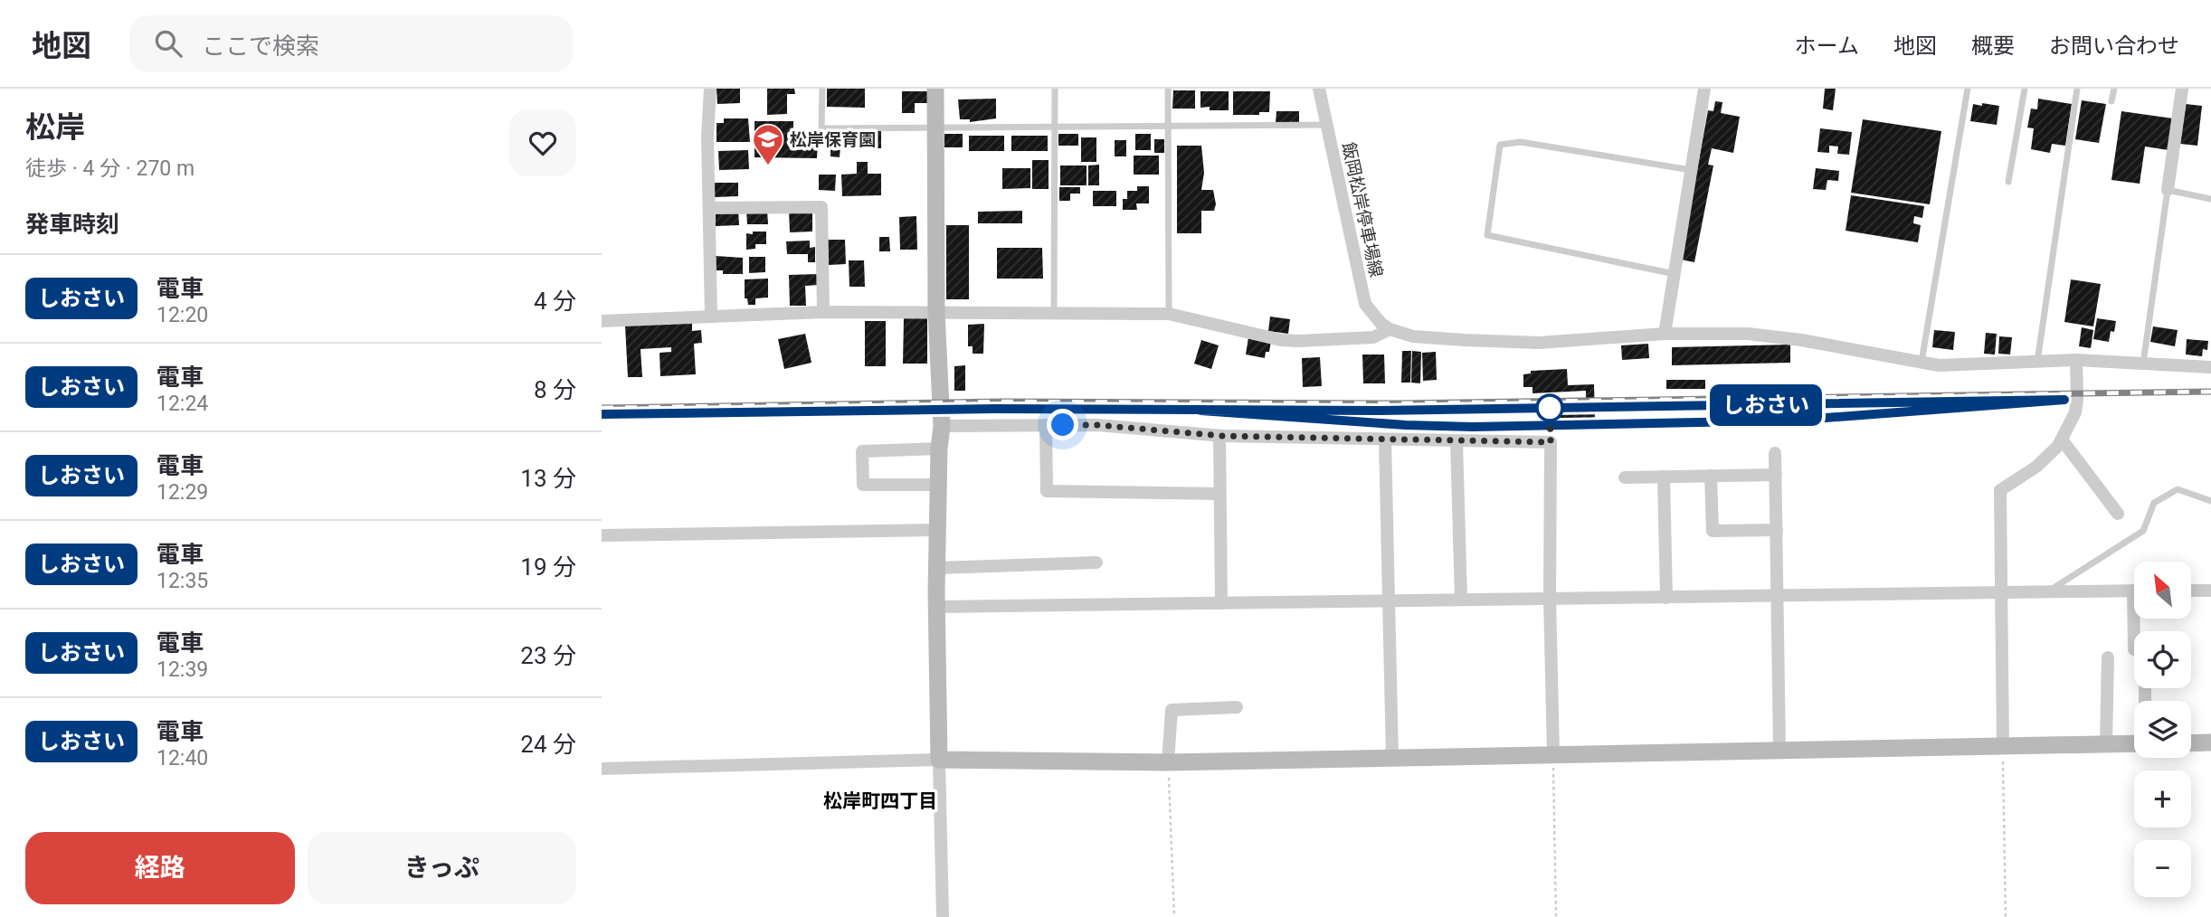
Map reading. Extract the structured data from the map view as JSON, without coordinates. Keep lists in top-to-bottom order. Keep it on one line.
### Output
{"streets":{"street":["飯岡松岸停車場線"]},"districts":["松岸町四丁目"],"places":{"school or university":["松岸保育園"]},"north":"top left","page":{"header":"地図","search":"ここで検索","nav":["ホーム","地図","概要","お問い合わせ"],"heading":[["松岸","徒歩 · 4 分 · 270 m"],"発車時刻"],"on_map":"しおさい","list":[{"mark":"しおさい","name":"電車","note":"12:20","value":"4 分"},{"mark":"しおさい","name":"電車","note":"12:24","value":"8 分"},{"mark":"しおさい","name":"電車","note":"12:29","value":"13 分"},{"mark":"しおさい","name":"電車","note":"12:35","value":"19 分"},{"mark":"しおさい","name":"電車","note":"12:39","value":"23 分"},{"mark":"しおさい","name":"電車","note":"12:40","value":"24 分"}],"map_buttons":["+","−"],"buttons":["経路","きっぷ"]}}
